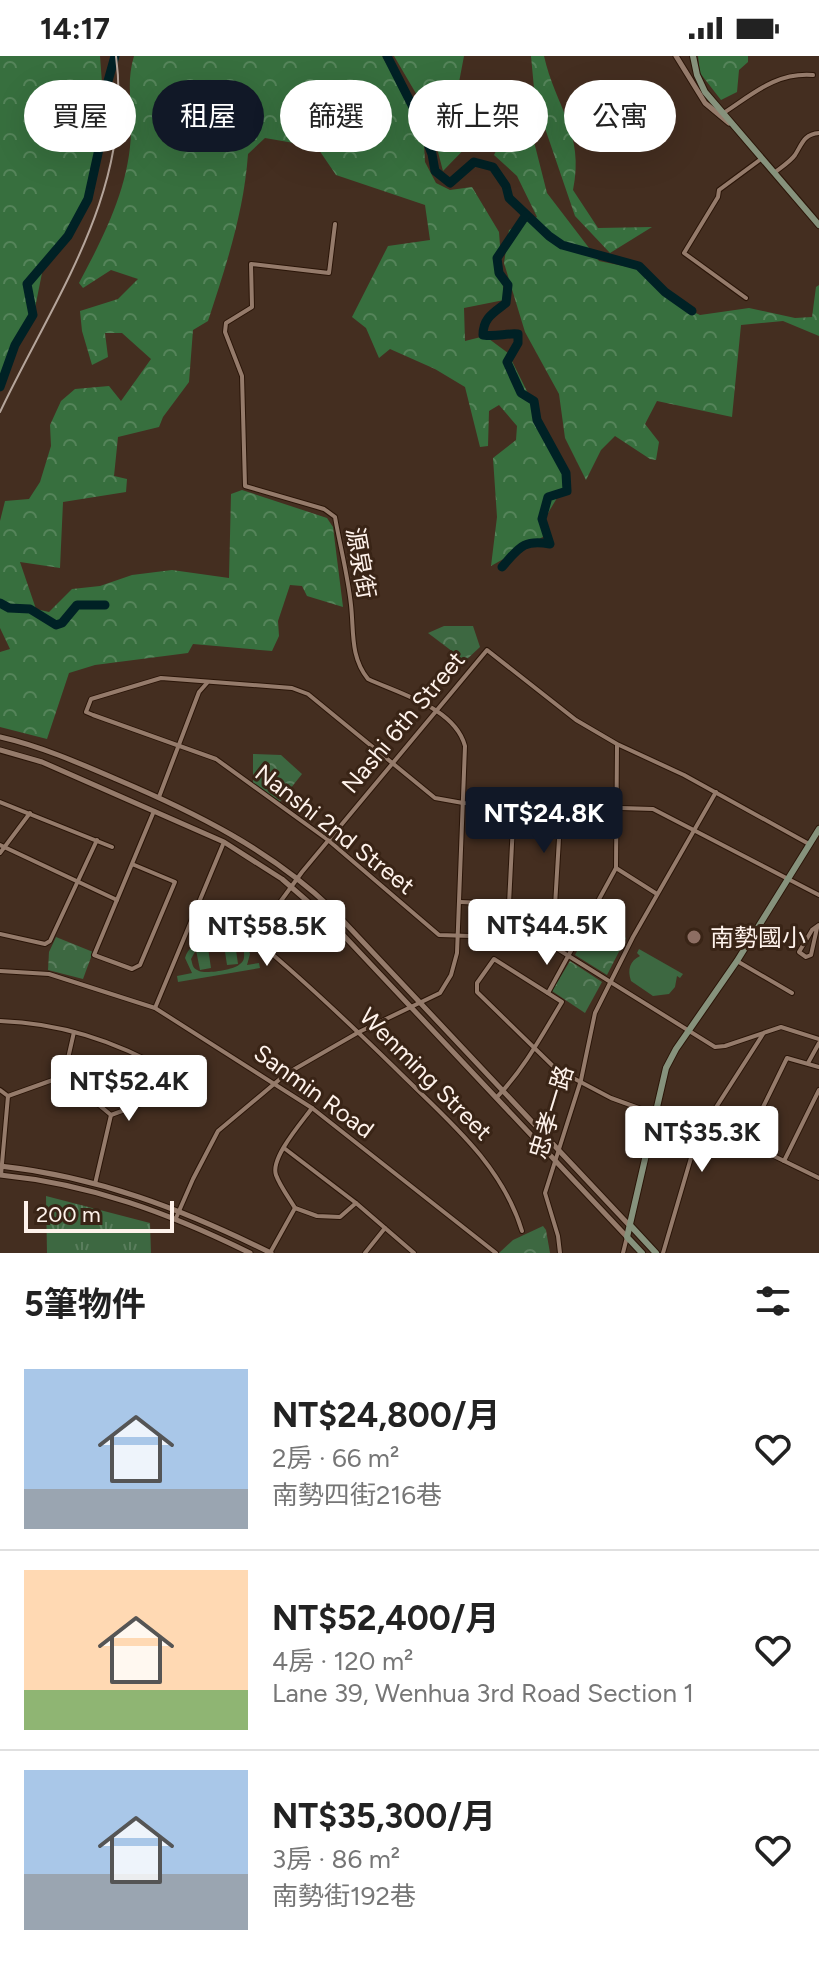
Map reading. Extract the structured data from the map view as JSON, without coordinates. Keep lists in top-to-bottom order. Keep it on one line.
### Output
{"streets":{"street":["源泉街","Nashi 6th Street","Nanshi 2nd Street","Wenming Street","Sanmin Road","忠孝一路"]},"crossings":[["源泉街","Nashi 6th Street"],["源泉街","Nanshi 2nd Street"],["Nashi 6th Street","Nanshi 2nd Street"],["Nashi 6th Street","Wenming Street"],["Nashi 6th Street","忠孝一路"],["Nanshi 2nd Street","忠孝一路"]],"places":["南勢國小"],"scale_bar":"200 m","page":{"status":"14:17","chip":["買屋","租屋","篩選","新上架","公寓"],"price":["NT$24.8K","NT$44.5K","NT$58.5K","NT$52.4K","NT$35.3K"],"scale":"200 m","heading":"5筆物件","list":[{"name":"NT$24,800/月","note":"2房 · 66 m² · 南勢四街216巷"},{"name":"NT$52,400/月","note":"4房 · 120 m² · Lane 39, Wenhua 3rd Road Section 1"},{"name":"NT$35,300/月","note":"3房 · 86 m² · 南勢街192巷"}]}}
